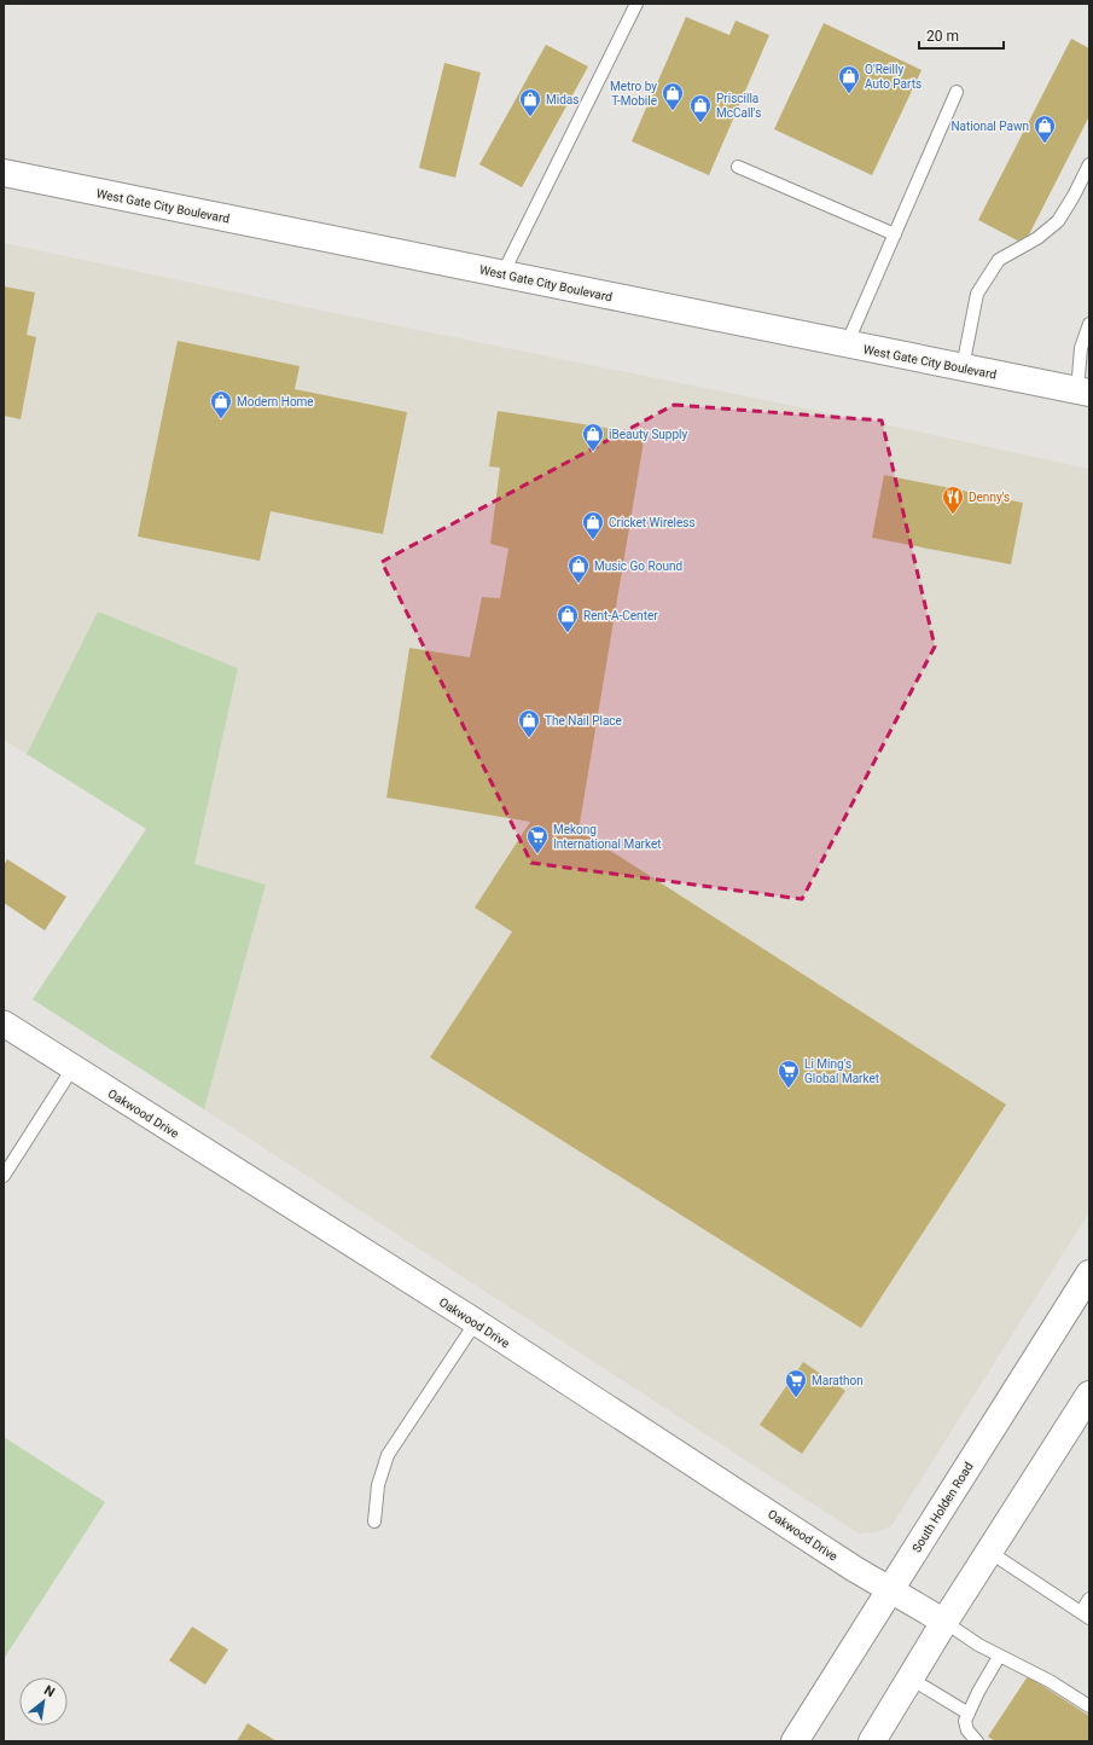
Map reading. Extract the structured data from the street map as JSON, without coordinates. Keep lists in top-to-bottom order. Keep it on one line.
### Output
{"streets":{"main road":["West Gate City Boulevard","South Holden Road"],"street":["Oakwood Drive"]},"crossings":[["Oakwood Drive","South Holden Road"]],"places":{"shop":["O'Reilly Auto Parts","Metro by T-Mobile","Midas","Priscilla McCall's","National Pawn","Modern Home","iBeauty Supply","Cricket Wireless","Music Go Round","Rent-A-Center","The Nail Place"],"restaurant":["Denny's"],"supermarket":["Mekong International Market","Li Ming's Global Market","Marathon"]},"scale_bar":"20 m","north":"top right"}
